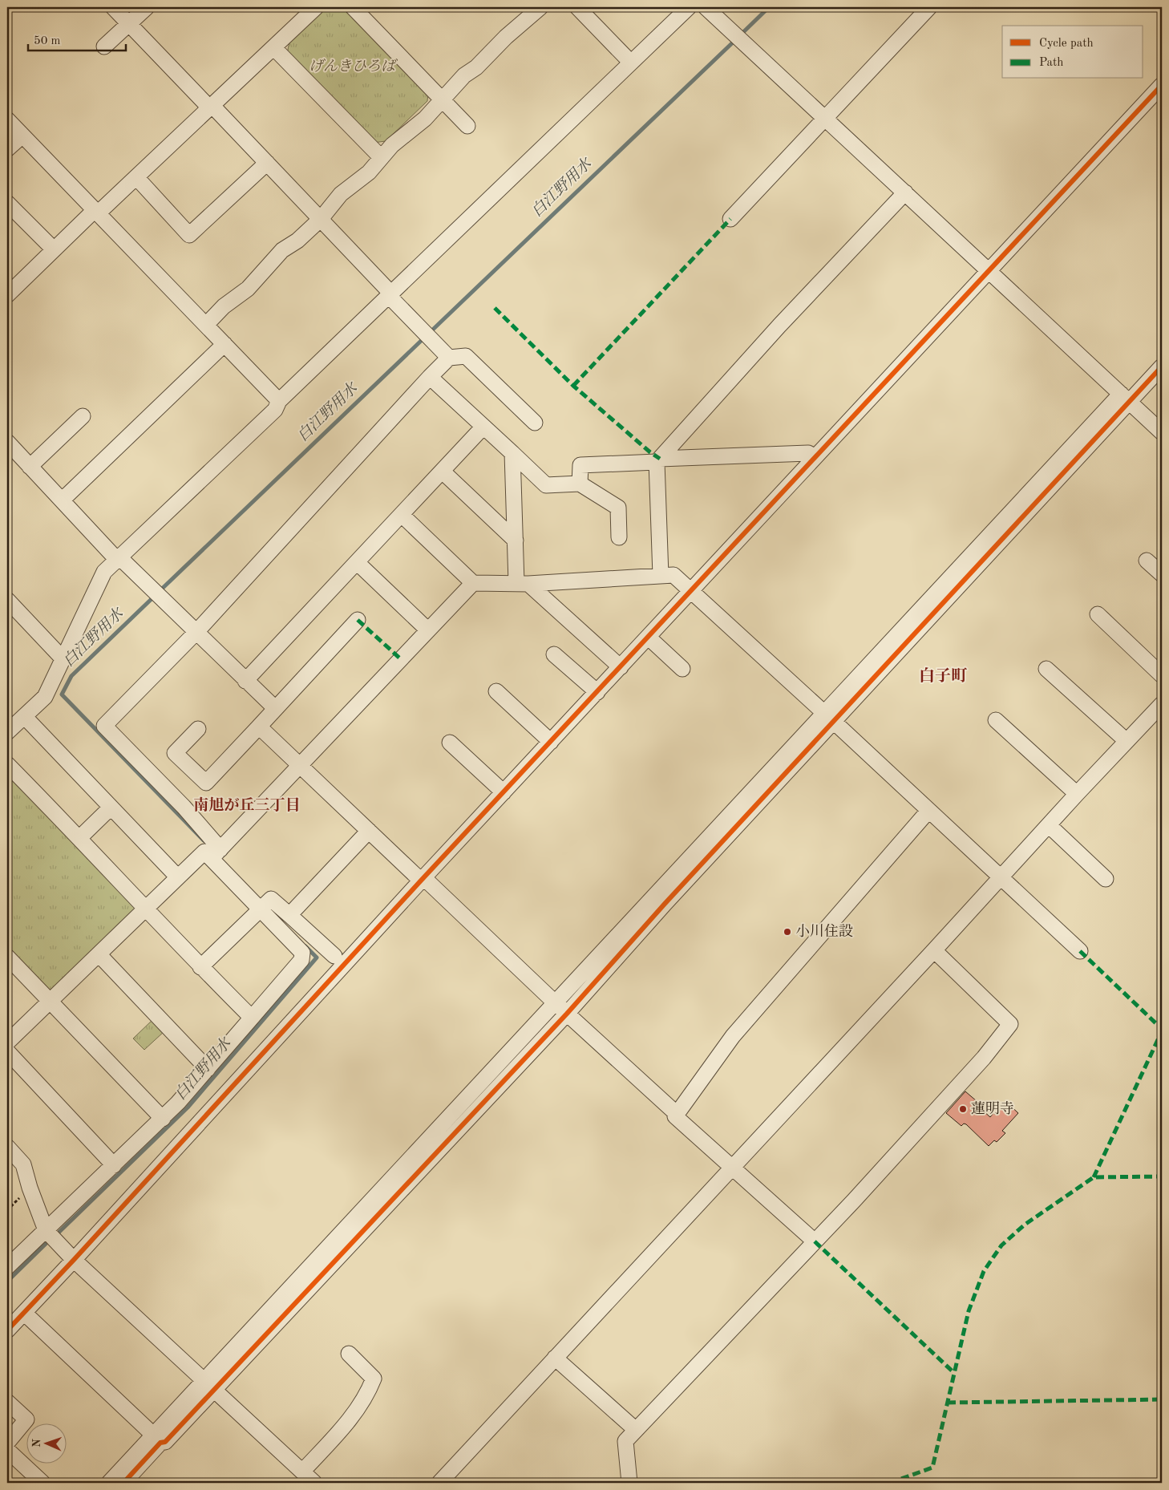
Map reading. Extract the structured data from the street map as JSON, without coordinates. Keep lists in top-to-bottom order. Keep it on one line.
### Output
{"districts":["白子町","南旭が丘三丁目"],"water":["白江野用水"],"parks":["げんきひろば"],"places":["小川住設","蓮明寺"],"legend":["Cycle path","Path"],"scale_bar":"50 m","north":"left"}
